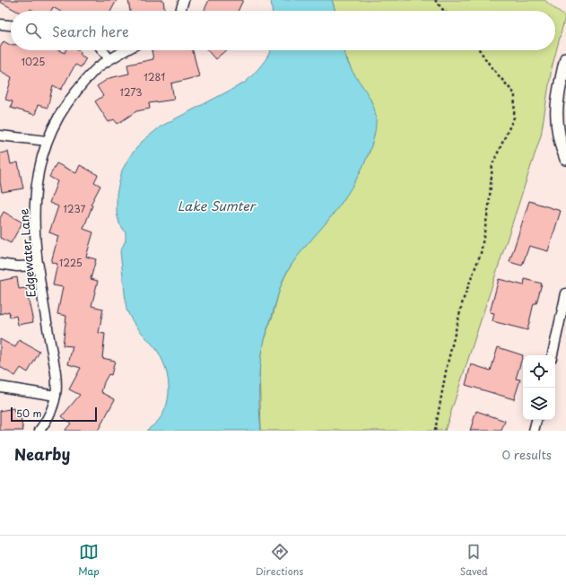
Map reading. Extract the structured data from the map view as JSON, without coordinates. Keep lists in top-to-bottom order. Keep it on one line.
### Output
{"streets":{"street":["Edgewater Lane"]},"water":["Lake Sumter"],"house_numbers":["1025","1281","1273","1237","1225"],"scale_bar":"50 m","page":{"search":"Search here","scale":"50 m","heading":["Nearby","0 results"],"nav":["Map","Directions","Saved"]}}
